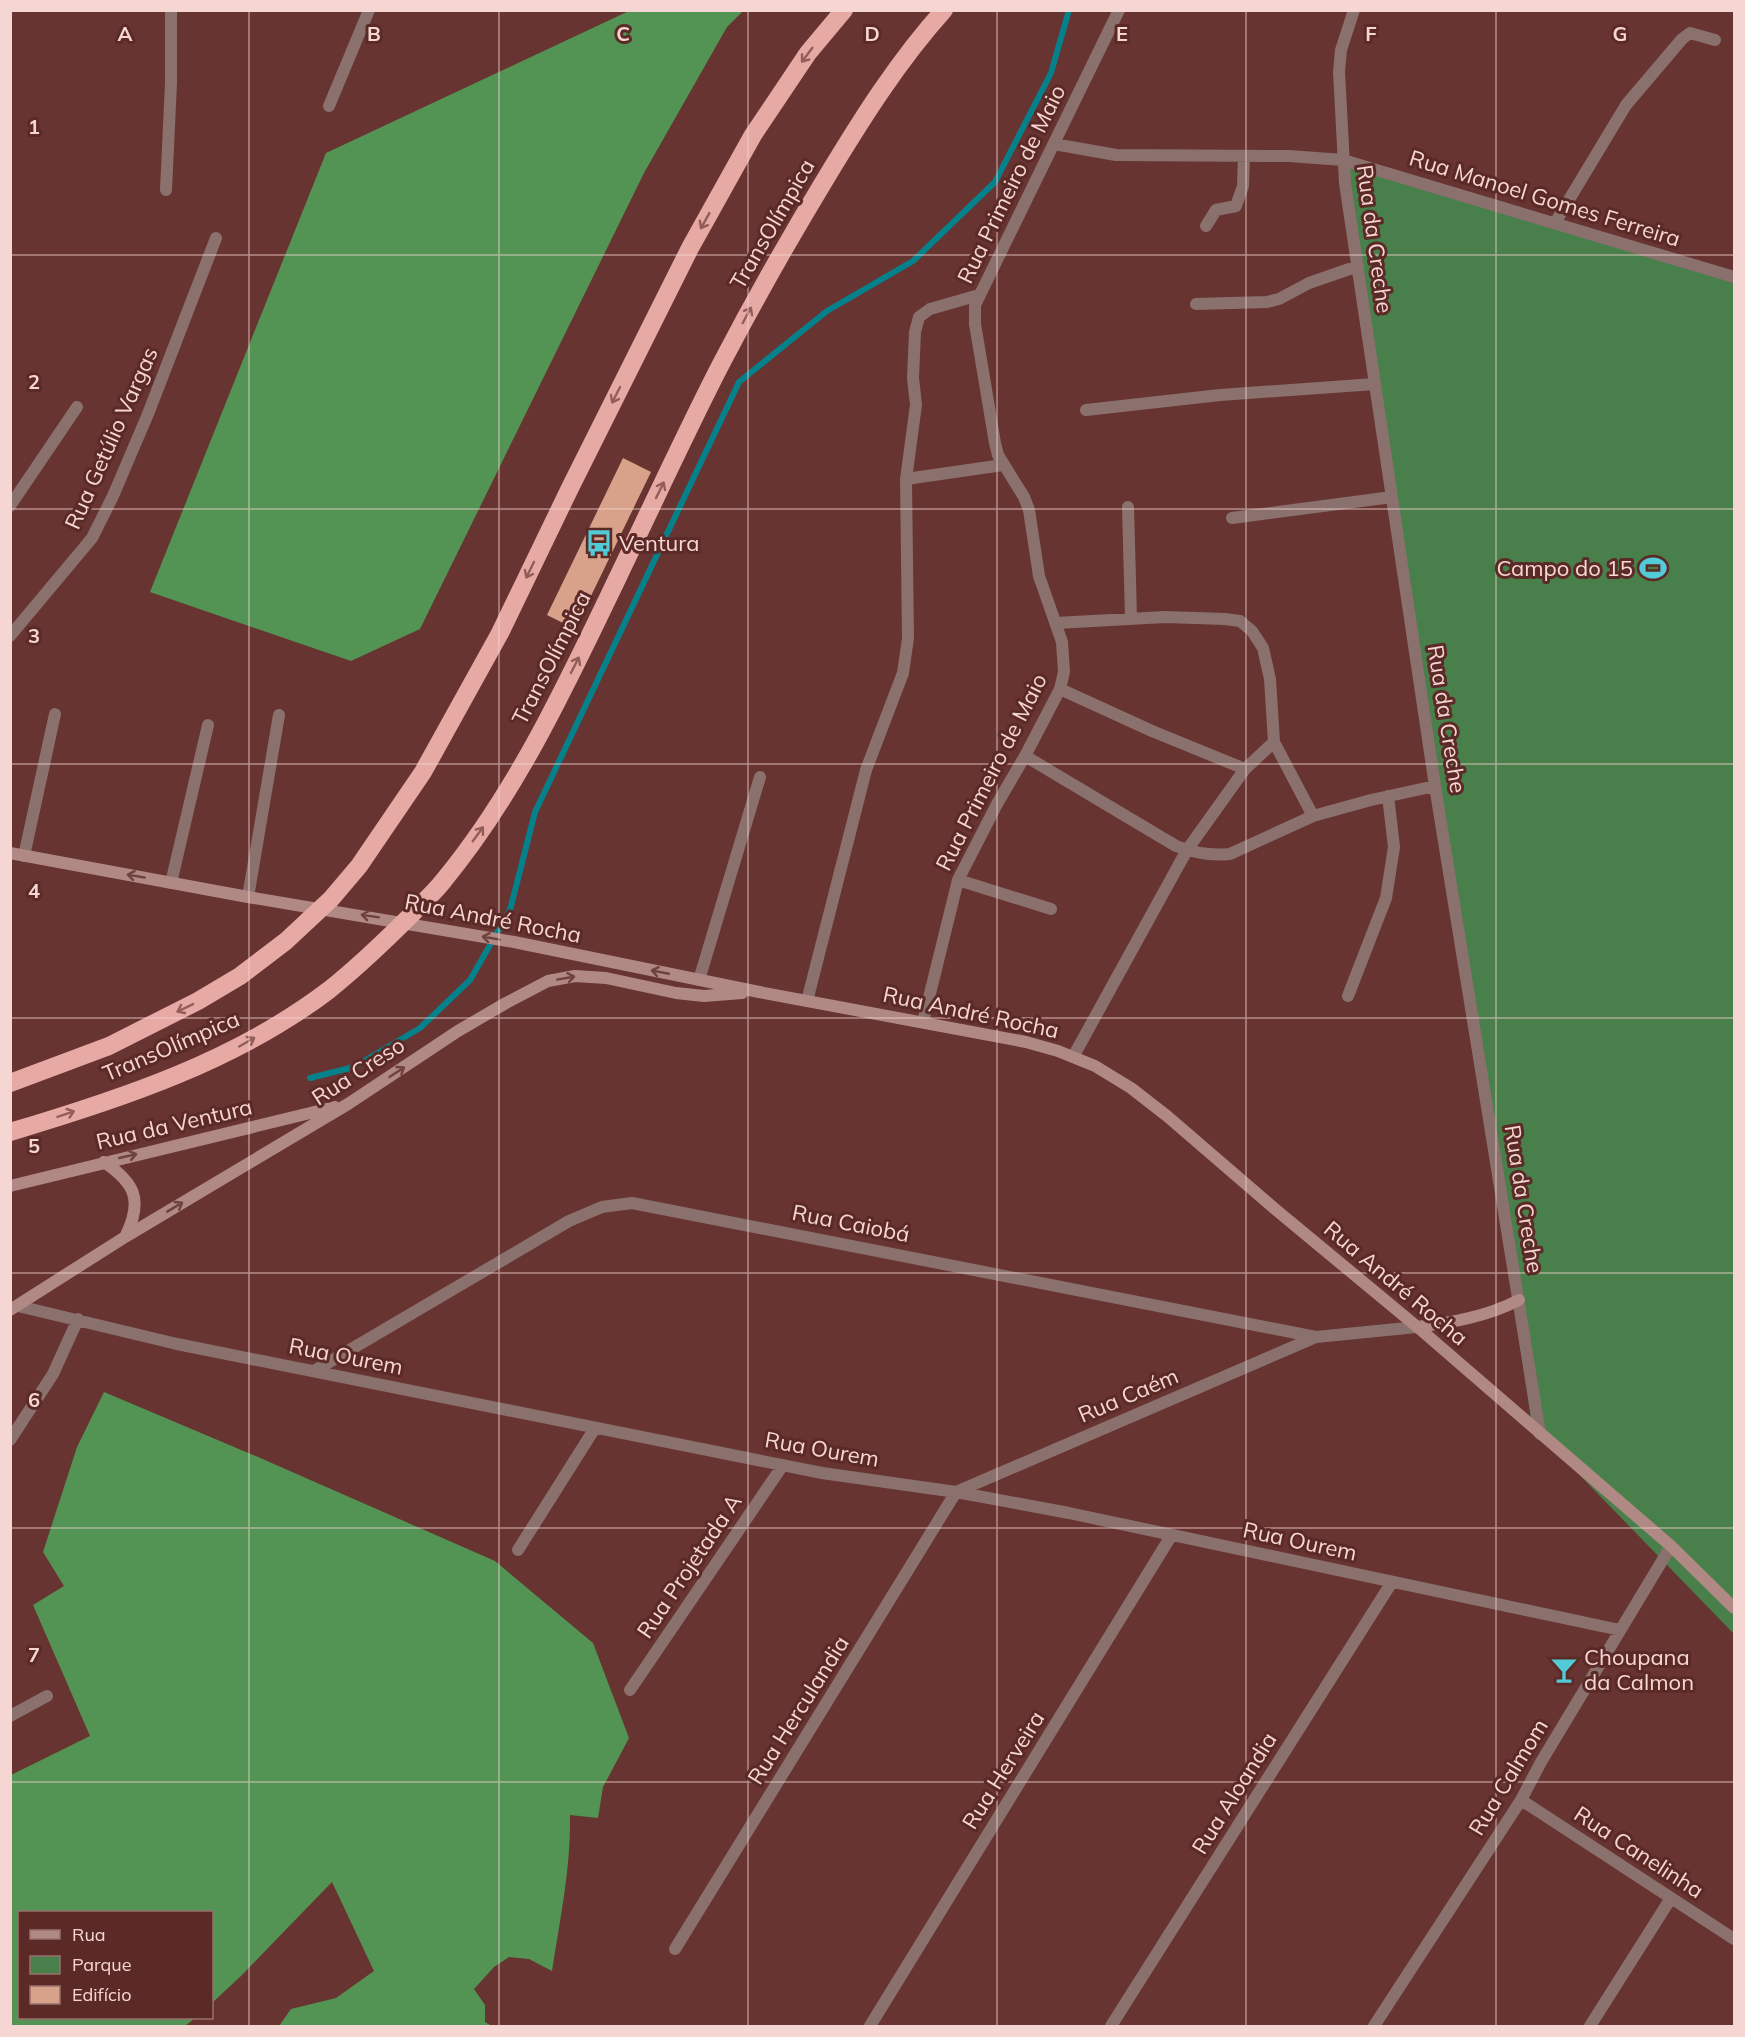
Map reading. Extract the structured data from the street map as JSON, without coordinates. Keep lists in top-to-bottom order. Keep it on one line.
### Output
{"streets":{"highway":["TransOlímpica"],"main road":["Rua André Rocha","Rua Creso","Rua da Ventura"],"street":["Rua Primeiro de Maio","Rua Manoel Gomes Ferreira","Rua da Creche","Rua Getúlio Vargas","Rua Caiobá","Rua Ourem","Rua Caém","Rua Projetada A","Rua Herculandia","Rua Herveira","Rua Calmom","Rua Aloandia","Rua Canelinha"]},"crossings":[["Rua Primeiro de Maio","Rua Manoel Gomes Ferreira"],["Rua Primeiro de Maio","Rua André Rocha"],["Rua Manoel Gomes Ferreira","Rua da Creche"],["Rua da Creche","Rua André Rocha"],["Rua André Rocha","Rua Creso"],["Rua André Rocha","Rua Caiobá"],["Rua André Rocha","Rua Calmom"],["Rua Creso","Rua da Ventura"],["Rua Creso","Rua Ourem"],["Rua Caiobá","Rua Ourem"],["Rua Caiobá","Rua Caém"],["Rua Ourem","Rua Caém"],["Rua Ourem","Rua Projetada A"],["Rua Ourem","Rua Herculandia"],["Rua Ourem","Rua Herveira"],["Rua Ourem","Rua Calmom"],["Rua Ourem","Rua Aloandia"],["Rua Caém","Rua Herculandia"],["Rua Calmom","Rua Canelinha"]],"one_way":["Rua Creso","Rua da Ventura"],"places":{"bus stop":["Ventura"],"sports":["Campo do 15"],"bar":["Choupana da Calmon"]},"legend":["Rua","Parque","Edifício"],"grid":{"columns":["A","B","C","D","E","F","G"],"rows":["1","2","3","4","5","6","7"]}}
